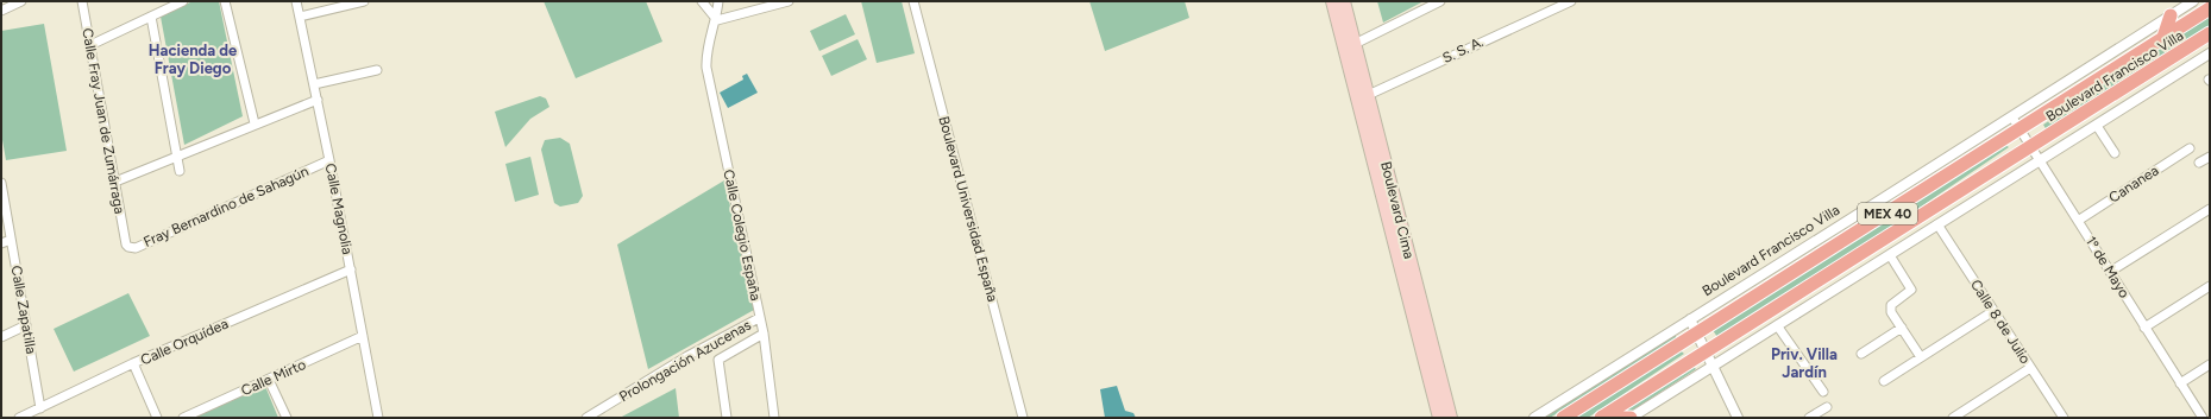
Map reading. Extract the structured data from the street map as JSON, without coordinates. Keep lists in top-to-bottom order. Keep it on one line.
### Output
{"streets":{"main road":["Boulevard Francisco Villa","Boulevard Cima","MEX 40"],"street":["S. S. A.","Calle Fray Juan de Zumárraga","Cananea","Fray Bernardino de Sahagún","Calle Magnolia","Boulevard Universidad España","Calle Colegio España","1º de Mayo","Calle Zapatilla","Calle 8 de Julio","Calle Orquídea","Prolongación Azucenas","Calle Mirto"]},"crossings":[["S. S. A.","Boulevard Cima"],["Boulevard Francisco Villa","1º de Mayo"],["Calle Fray Juan de Zumárraga","Fray Bernardino de Sahagún"],["Cananea","1º de Mayo"],["Fray Bernardino de Sahagún","Calle Magnolia"],["Calle Magnolia","Calle Orquídea"],["Calle Magnolia","Calle Mirto"],["Calle Colegio España","Prolongación Azucenas"],["Calle Zapatilla","Calle Orquídea"]],"districts":["Hacienda de Fray Diego","Priv. Villa Jardín"]}
